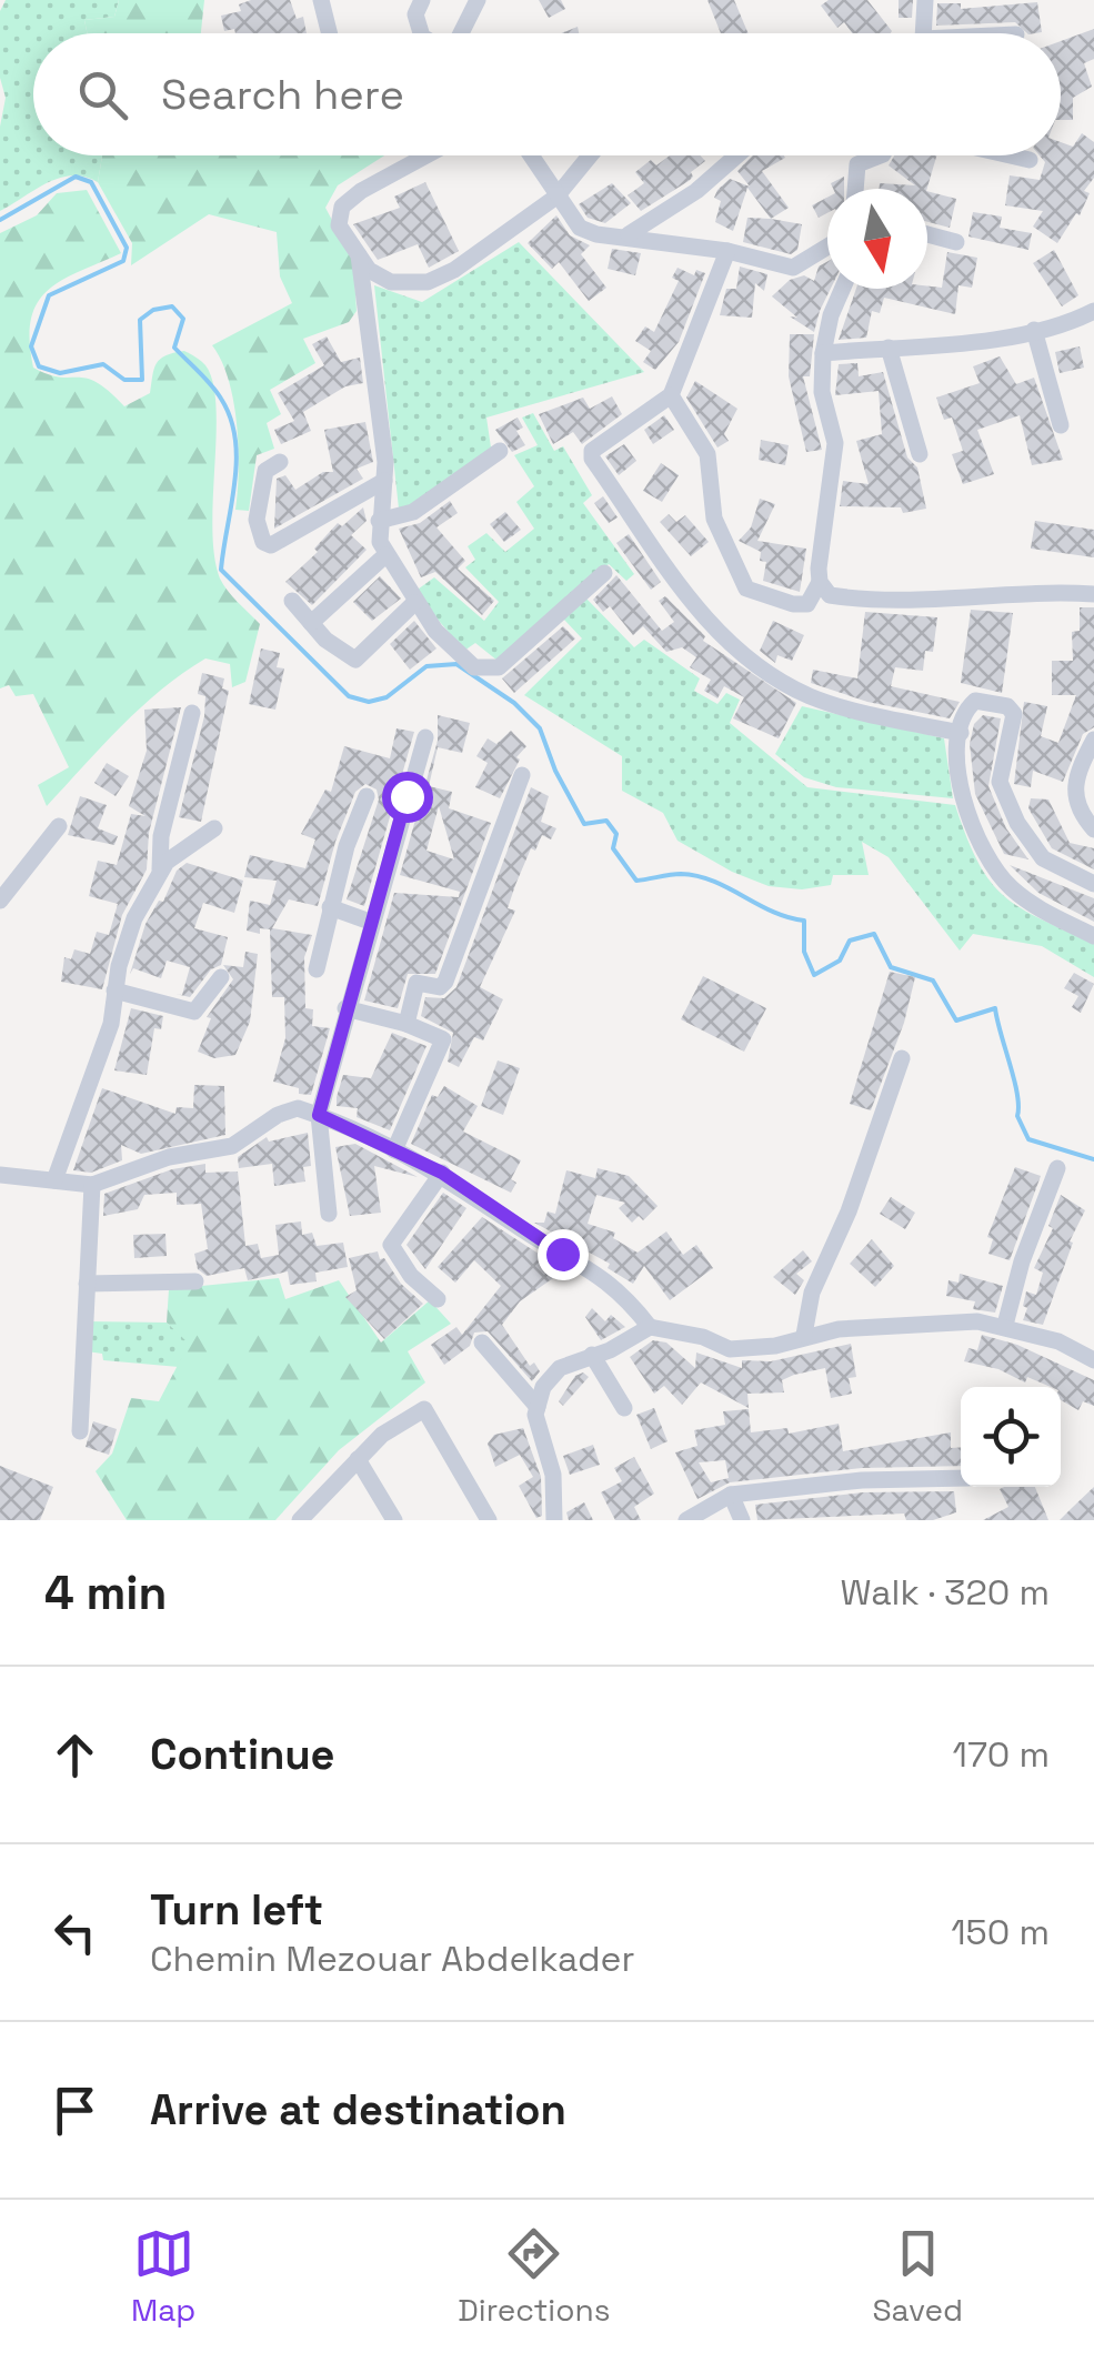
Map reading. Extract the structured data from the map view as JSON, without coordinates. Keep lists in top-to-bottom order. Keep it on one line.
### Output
{"north":"bottom","page":{"search":"Search here","heading":["4 min","Walk · 320 m"],"list":[["Continue","170 m"],["Turn left","Chemin Mezouar Abdelkader","150 m"],"Arrive at destination"],"nav":["Map","Directions","Saved"]}}
